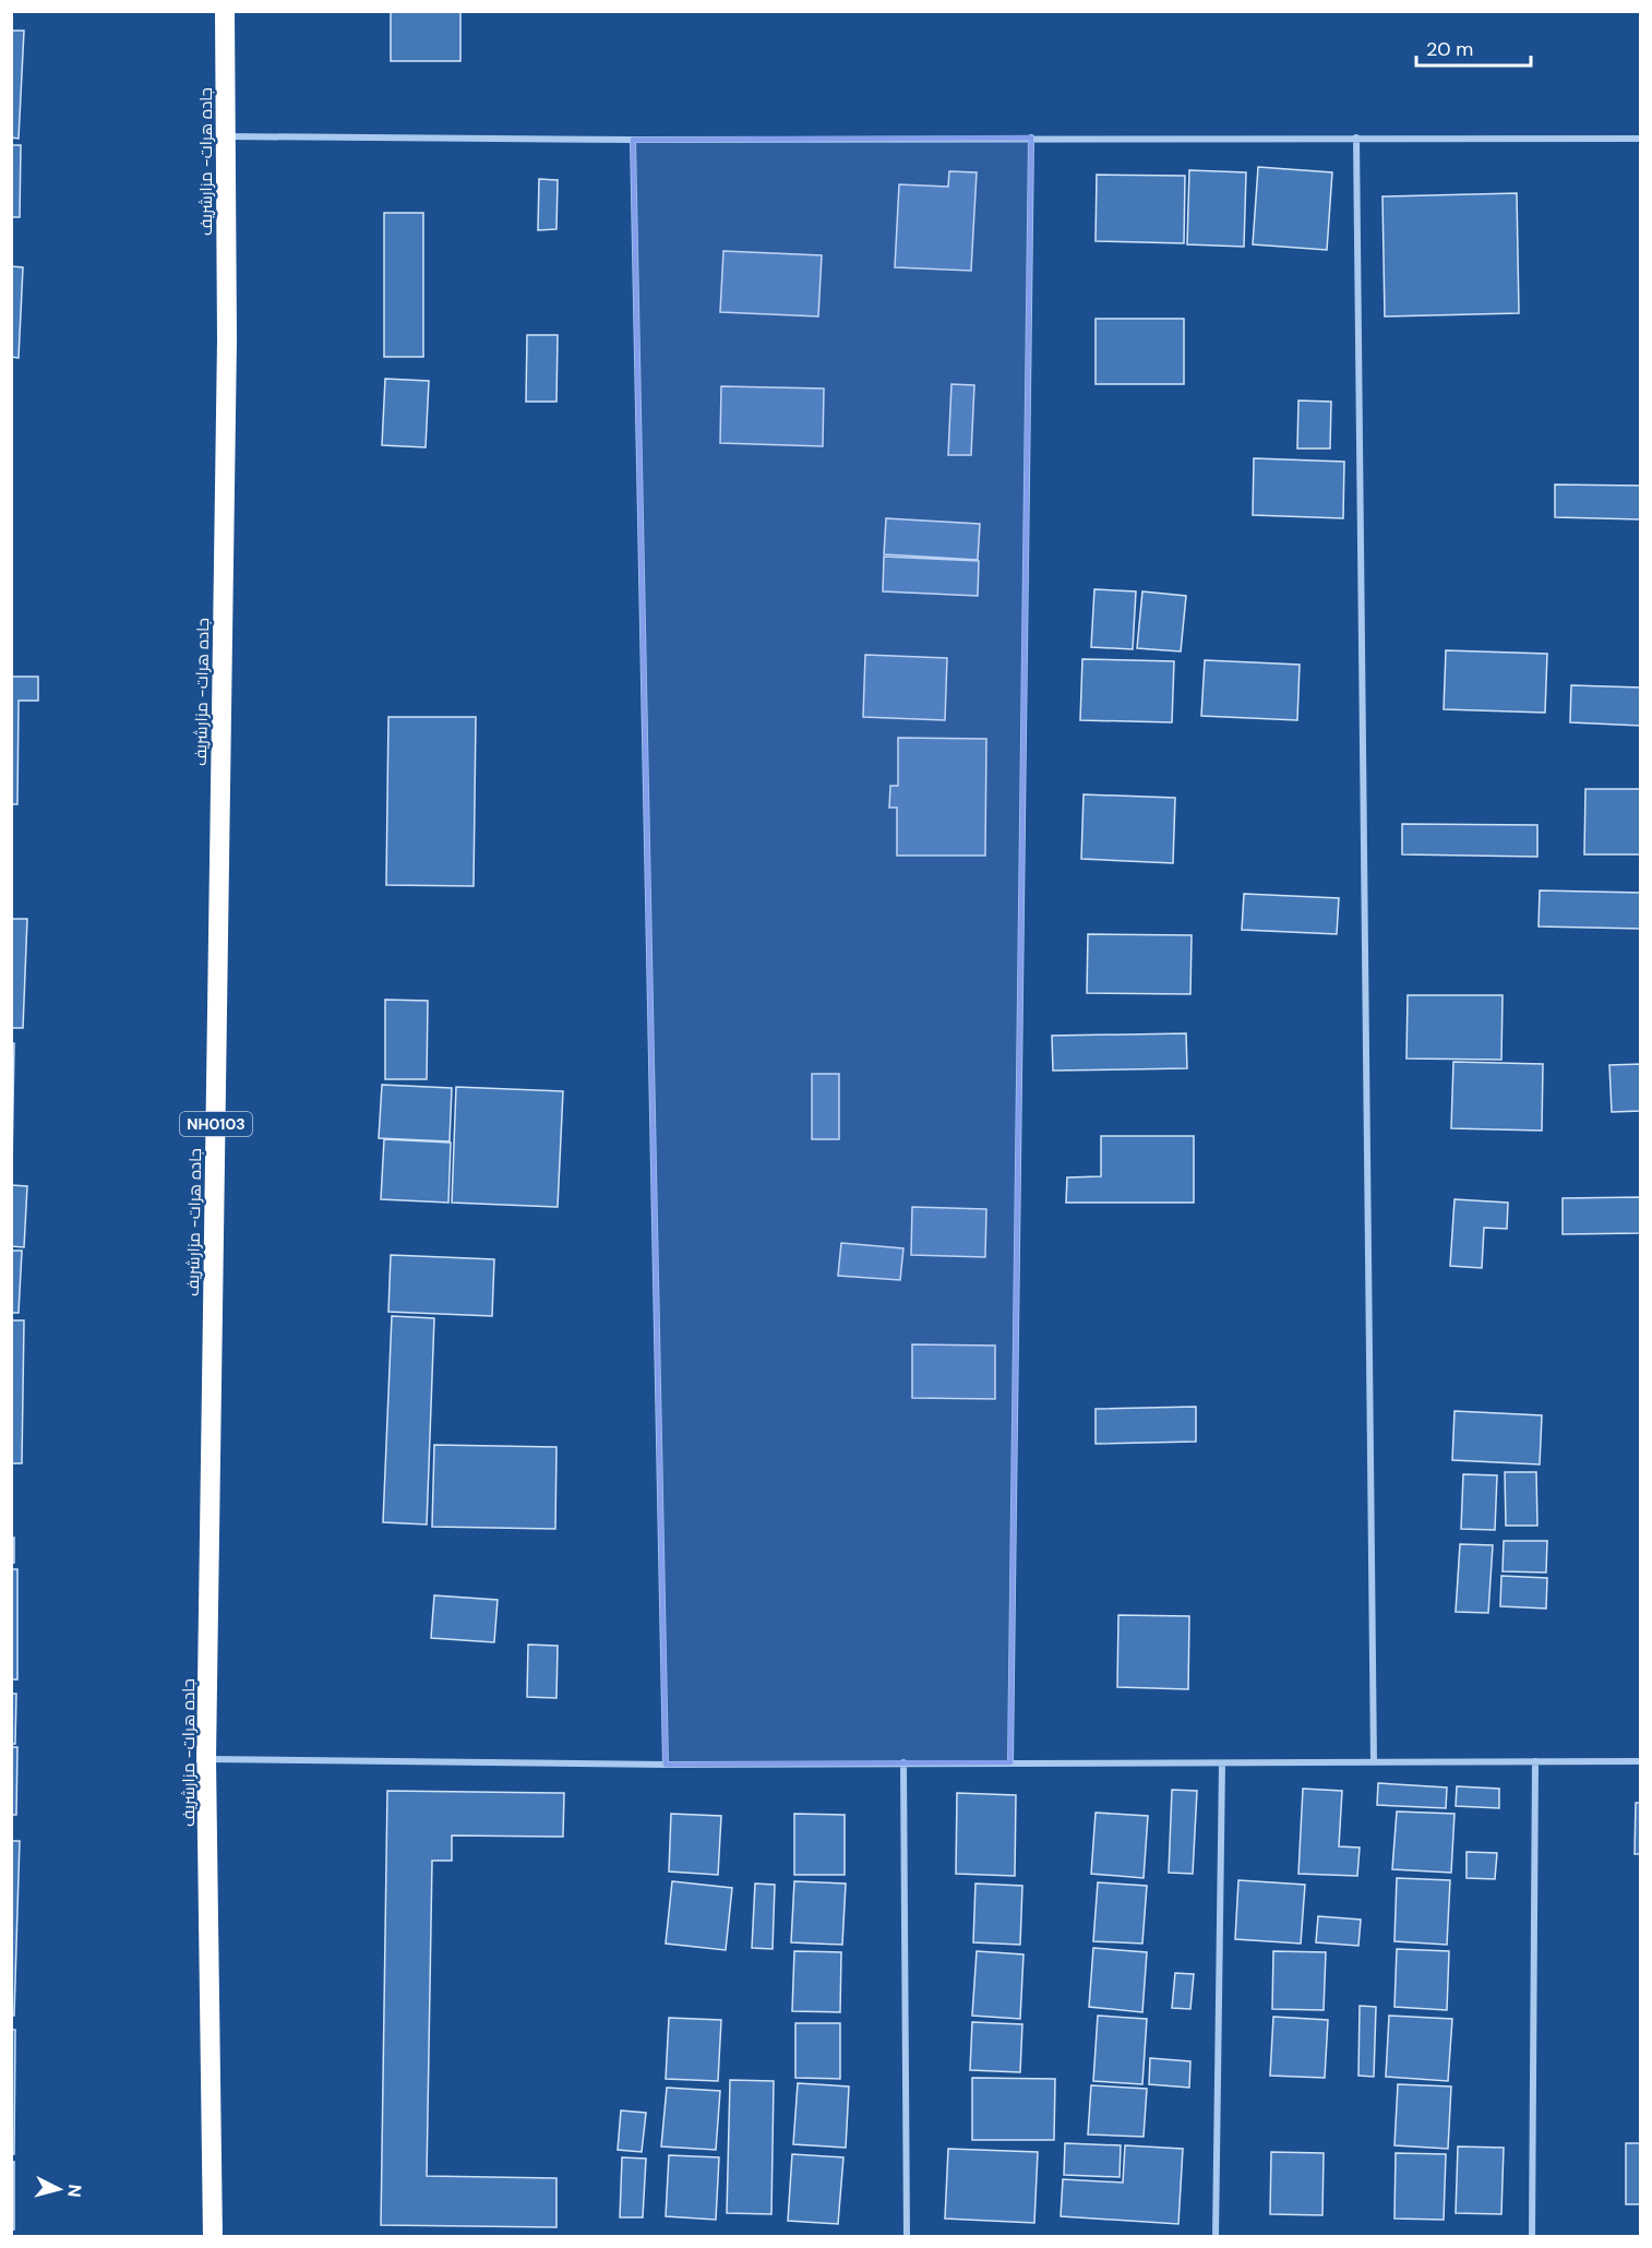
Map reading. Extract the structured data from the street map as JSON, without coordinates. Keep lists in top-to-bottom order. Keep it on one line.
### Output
{"streets":{"highway":["جاده هرات- مزارشریف","NH0103"]},"scale_bar":"20 m","north":"right"}
